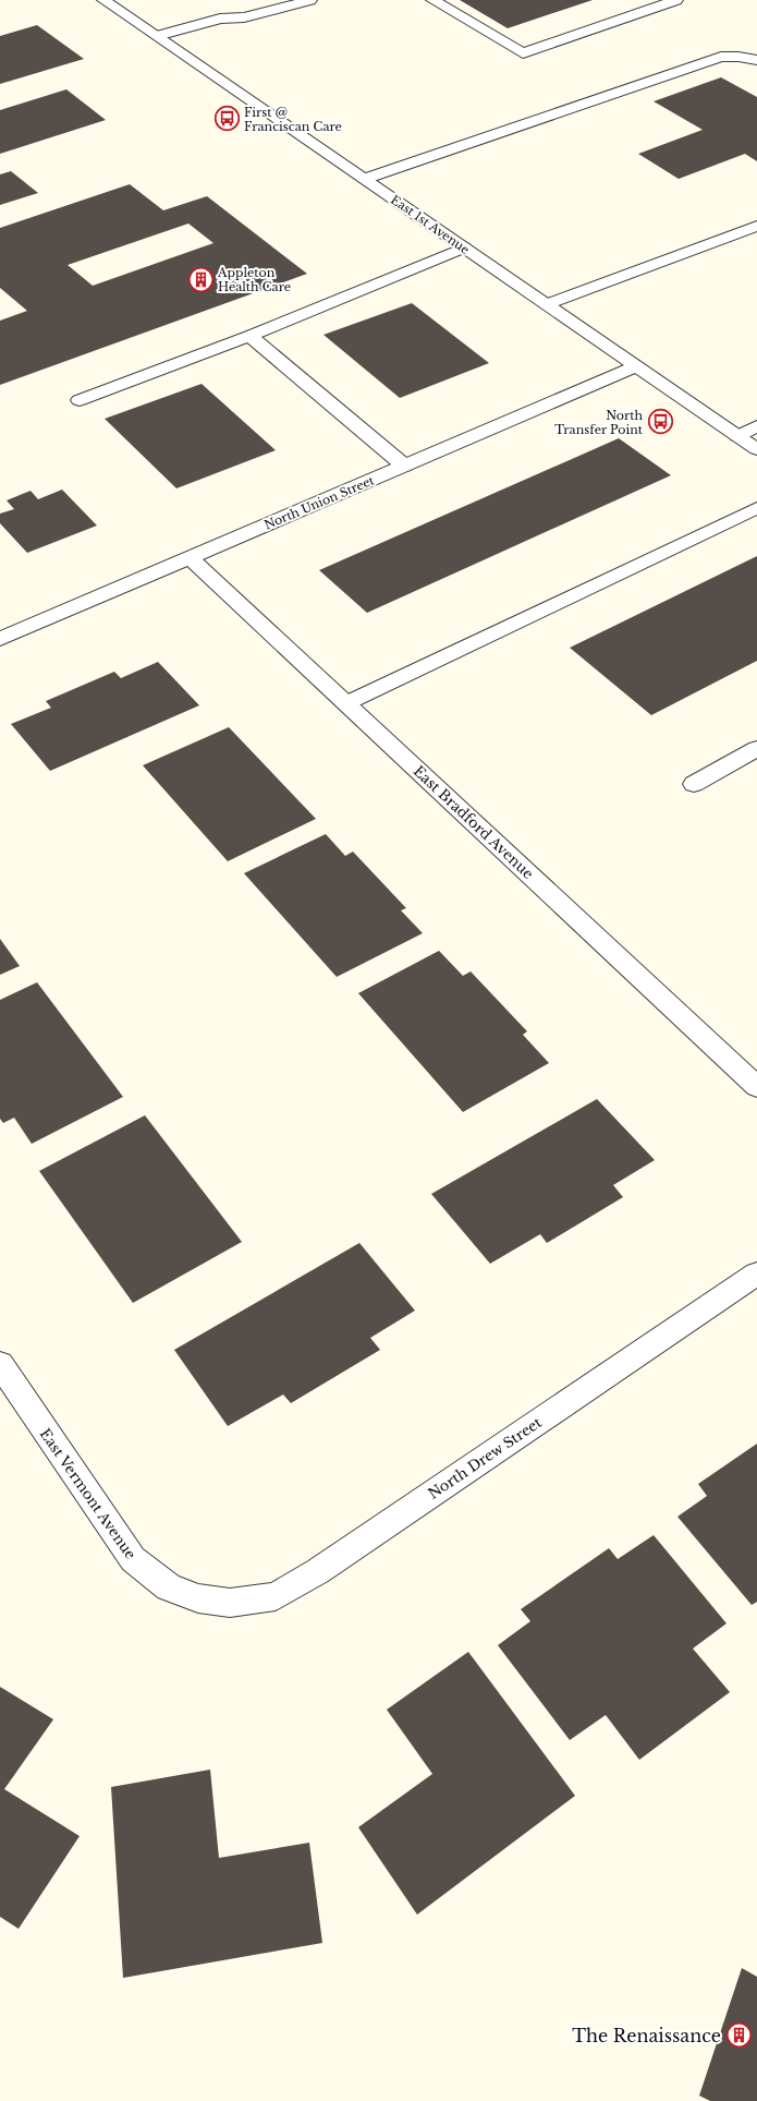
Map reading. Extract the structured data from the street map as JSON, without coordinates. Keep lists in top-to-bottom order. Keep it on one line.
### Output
{"streets":{"street":["East 1st Avenue","North Union Street","East Bradford Avenue","North Drew Street","East Vermont Avenue"]},"crossings":[["East 1st Avenue","North Union Street"],["North Union Street","East Bradford Avenue"],["North Drew Street","East Vermont Avenue"]],"places":{"bus stop":["First @ Franciscan Care","North Transfer Point"],"building":["Appleton Health Care","The Renaissance"]}}
